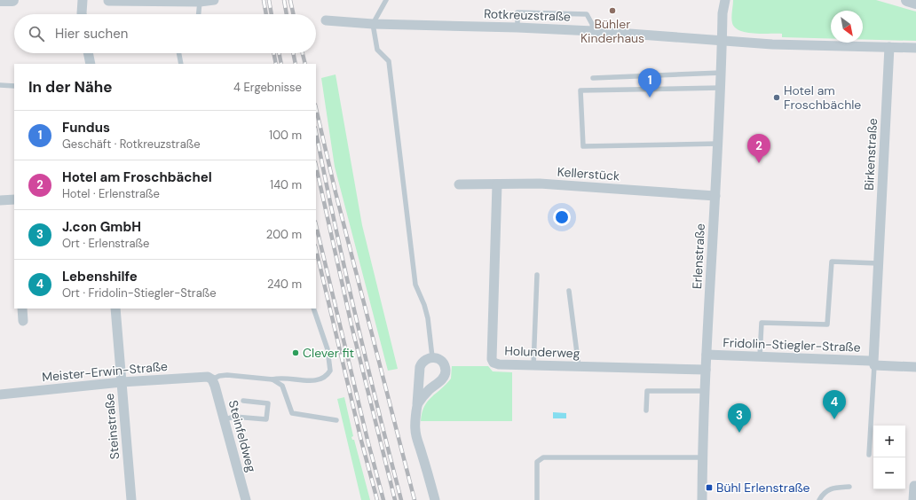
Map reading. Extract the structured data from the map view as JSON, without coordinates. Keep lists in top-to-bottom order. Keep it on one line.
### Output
{"streets":{"street":["Rotkreuzstraße","Birkenstraße","Kellerstück","Erlenstraße","Fridolin-Stiegler-Straße","Holunderweg","Meister-Erwin-Straße","Steinstraße","Steinfeldweg"]},"crossings":[["Rotkreuzstraße","Birkenstraße"],["Rotkreuzstraße","Erlenstraße"],["Birkenstraße","Fridolin-Stiegler-Straße"],["Kellerstück","Erlenstraße"],["Kellerstück","Holunderweg"],["Erlenstraße","Fridolin-Stiegler-Straße"],["Erlenstraße","Holunderweg"],["Meister-Erwin-Straße","Steinstraße"],["Meister-Erwin-Straße","Steinfeldweg"]],"places":{"other":["Bühler Kinderhaus","Hotel am Froschbächle","Clever fit"],"transit":["Bühl Erlenstraße"]},"north":"bottom right","page":{"search":"Hier suchen","heading":["In der Nähe","4 Ergebnisse"],"pins":["1","2","4","3"],"list":[{"mark":"1","name":"Fundus","note":"Geschäft · Rotkreuzstraße","value":"100 m"},{"mark":"2","name":"Hotel am Froschbächel","note":"Hotel · Erlenstraße","value":"140 m"},{"mark":"3","name":"J.con GmbH","note":"Ort · Erlenstraße","value":"200 m"},{"mark":"4","name":"Lebenshilfe","note":"Ort · Fridolin-Stiegler-Straße","value":"240 m"}],"map_buttons":["+","−"]}}
